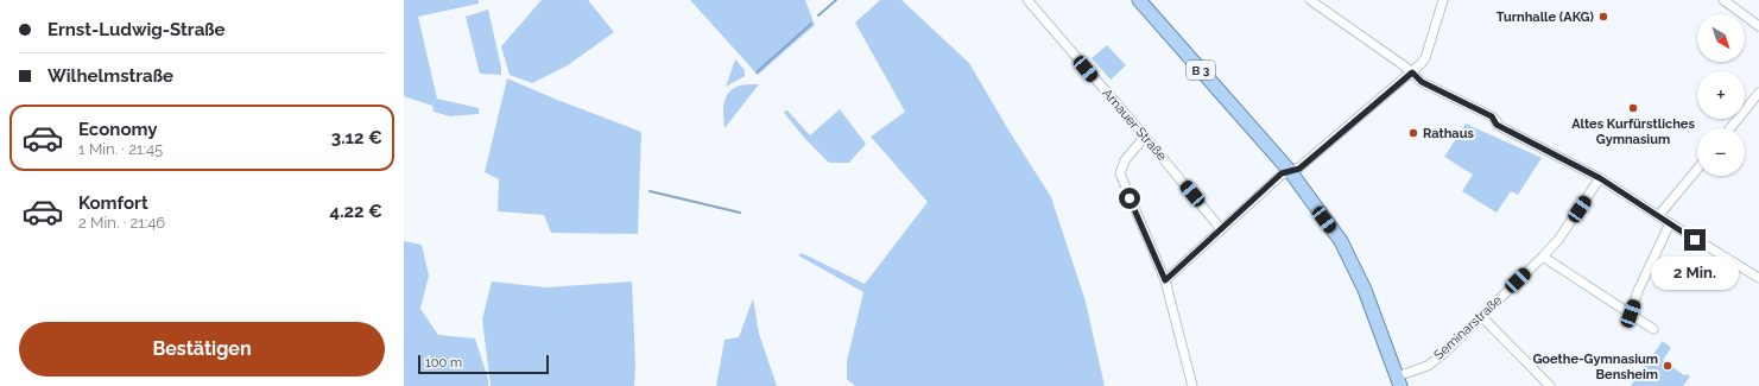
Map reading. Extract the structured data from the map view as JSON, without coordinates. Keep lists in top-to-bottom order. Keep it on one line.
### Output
{"streets":{"main road":["B 3"],"street":["Arnauer Straße","Seminarstraße"]},"crossings":[["B 3","Seminarstraße"]],"places":["Turnhalle (AKG)","Altes Kurfürstliches Gymnasium","Rathaus","Goethe-Gymnasium Bensheim"],"scale_bar":"100 m","north":"bottom right","page":{"banner":["Ernst-Ludwig-Straße","Wilhelmstraße"],"map_buttons":["+","−"],"list":[{"name":"Economy","note":"1 Min. · 21:45","value":"3.12 €"},{"name":"Komfort","note":"2 Min. · 21:46","value":"4.22 €"}],"bubble":"2 Min.","buttons":"Bestätigen","scale":"100 m"}}
